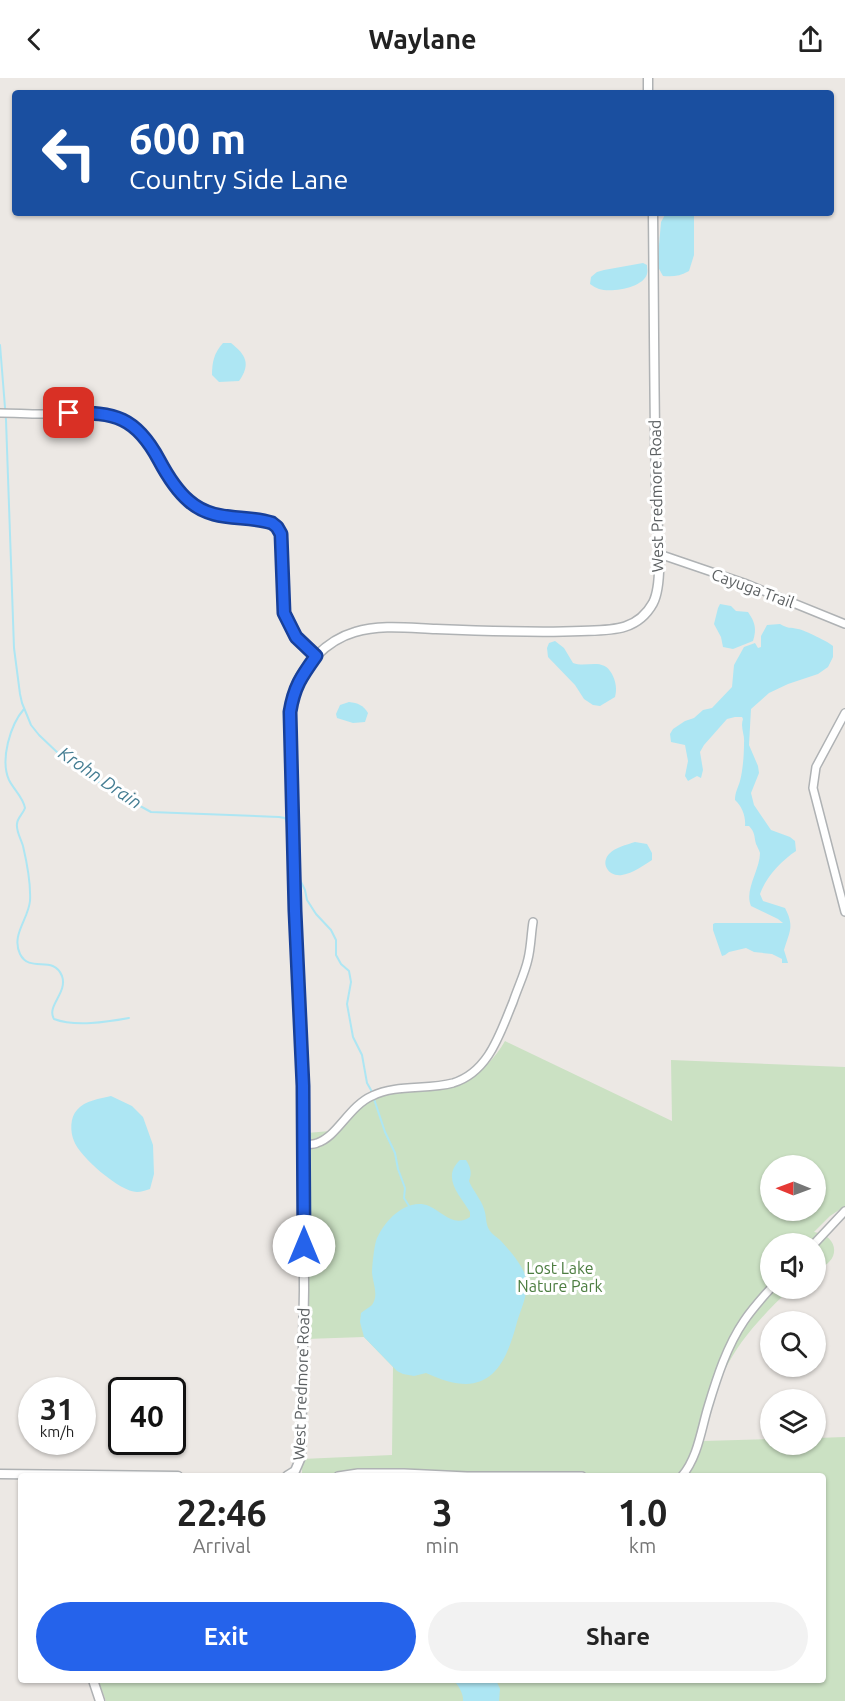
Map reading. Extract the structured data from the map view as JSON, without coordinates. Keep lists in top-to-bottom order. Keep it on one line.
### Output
{"streets":{"street":["West Predmore Road","Cayuga Trail"]},"crossings":[["West Predmore Road","Cayuga Trail"]],"water":["Krohn Drain"],"parks":["Lost Lake Nature Park"],"north":"left","page":{"header":"Waylane","turn":["600 m","Country Side Lane"],"speed":"31 km/h","limit":"40","eta":["22:46","Arrival","3","min","1.0","km"],"buttons":["Exit","Share"]}}
